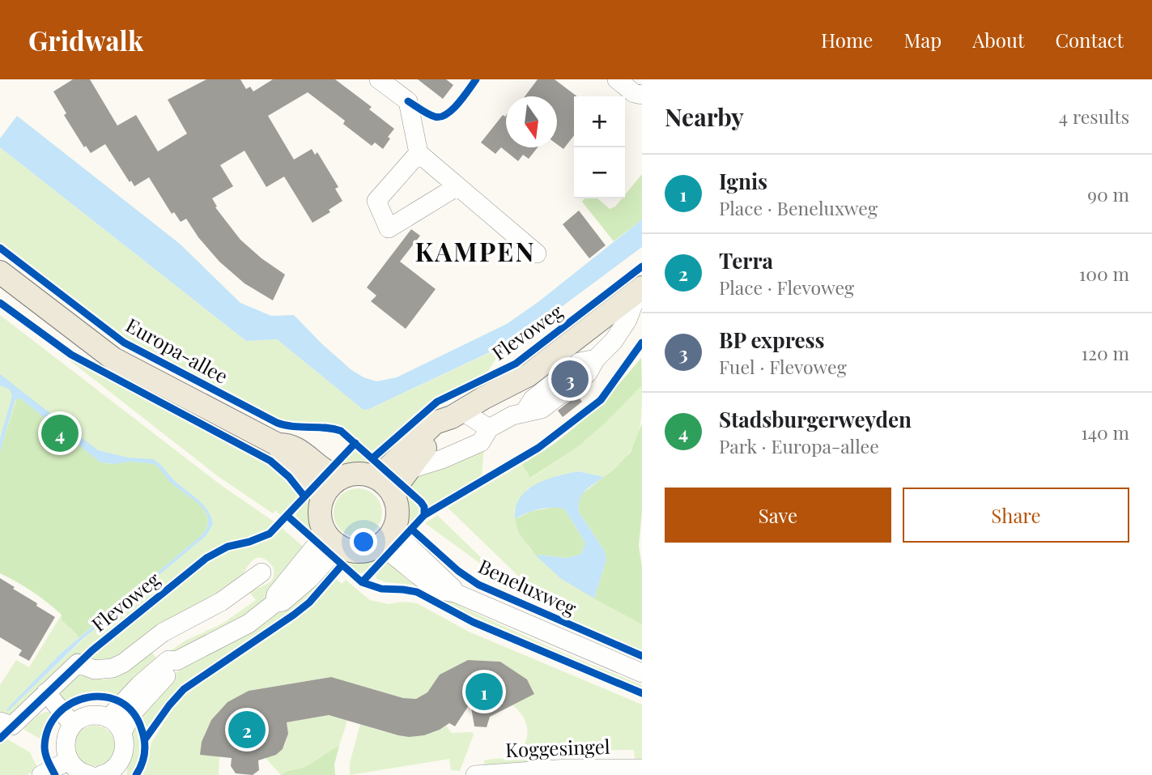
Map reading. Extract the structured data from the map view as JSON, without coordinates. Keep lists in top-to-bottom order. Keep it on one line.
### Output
{"streets":{"main road":["Flevoweg","Europa-allee"],"street":["Beneluxweg","Koggesingel"]},"crossings":[["Flevoweg","Europa-allee"],["Flevoweg","Beneluxweg"],["Europa-allee","Beneluxweg"]],"districts":["KAMPEN"],"north":"bottom","page":{"header":"Gridwalk","nav":["Home","Map","About","Contact"],"heading":["Nearby","4 results"],"map_buttons":["+","−"],"list":[{"mark":"1","name":"Ignis","note":"Place · Beneluxweg","value":"90 m"},{"mark":"2","name":"Terra","note":"Place · Flevoweg","value":"100 m"},{"mark":"3","name":"BP express","note":"Fuel · Flevoweg","value":"120 m"},{"mark":"4","name":"Stadsburgerweyden","note":"Park · Europa-allee","value":"140 m"}],"pins":["3","4","1","2"],"buttons":["Save","Share"]}}
